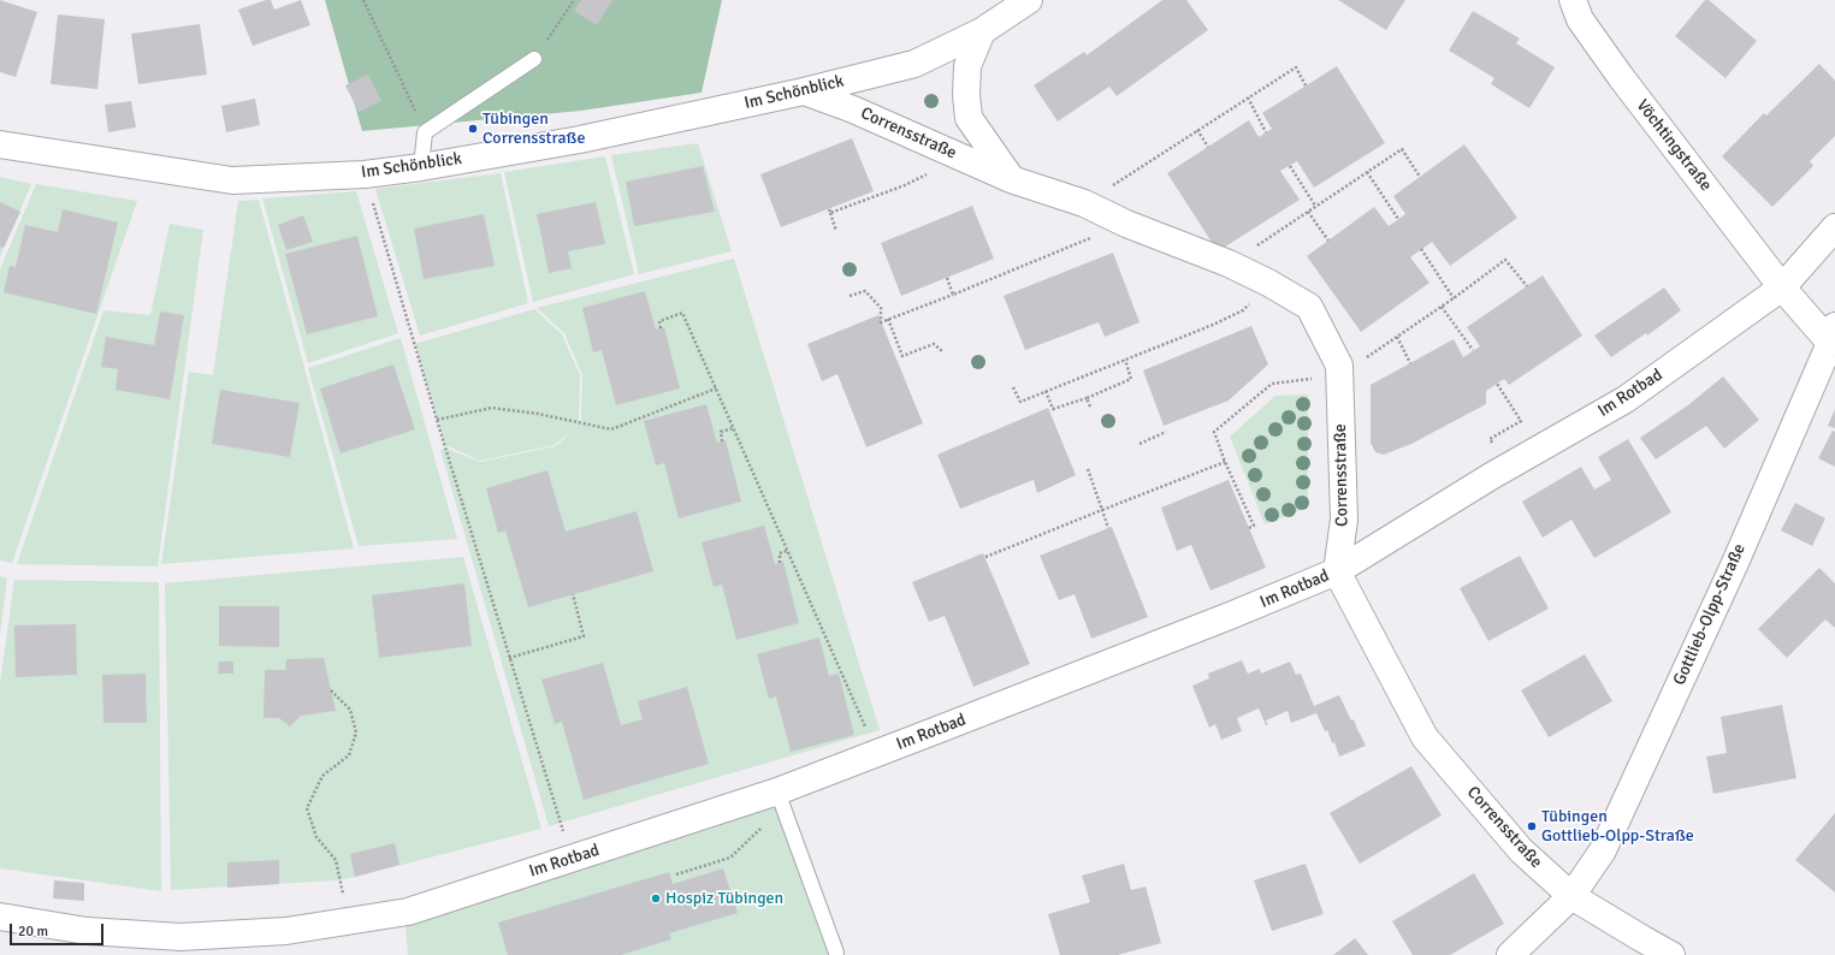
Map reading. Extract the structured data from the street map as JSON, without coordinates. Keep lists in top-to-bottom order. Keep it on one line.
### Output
{"streets":{"street":["Im Schönblick","Corrensstraße","Vöchtingstraße","Im Rotbad","Gottlieb-Olpp-Straße"]},"crossings":[["Im Schönblick","Corrensstraße"],["Corrensstraße","Im Rotbad"],["Corrensstraße","Gottlieb-Olpp-Straße"],["Vöchtingstraße","Im Rotbad"]],"places":["Tübingen Corrensstraße","Tübingen Gottlieb-Olpp-Straße","Hospiz Tübingen"],"scale_bar":"20 m"}
